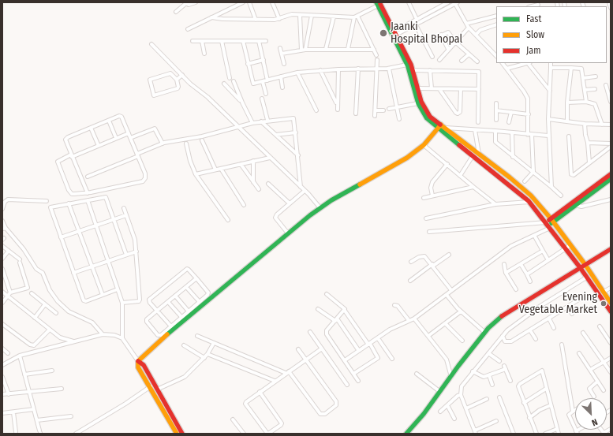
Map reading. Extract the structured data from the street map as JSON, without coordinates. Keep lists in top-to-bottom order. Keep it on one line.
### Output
{"places":["Jaanki Hospital Bhopal","Evening Vegetable Market"],"legend":["Fast","Slow","Jam"],"north":"bottom right"}
